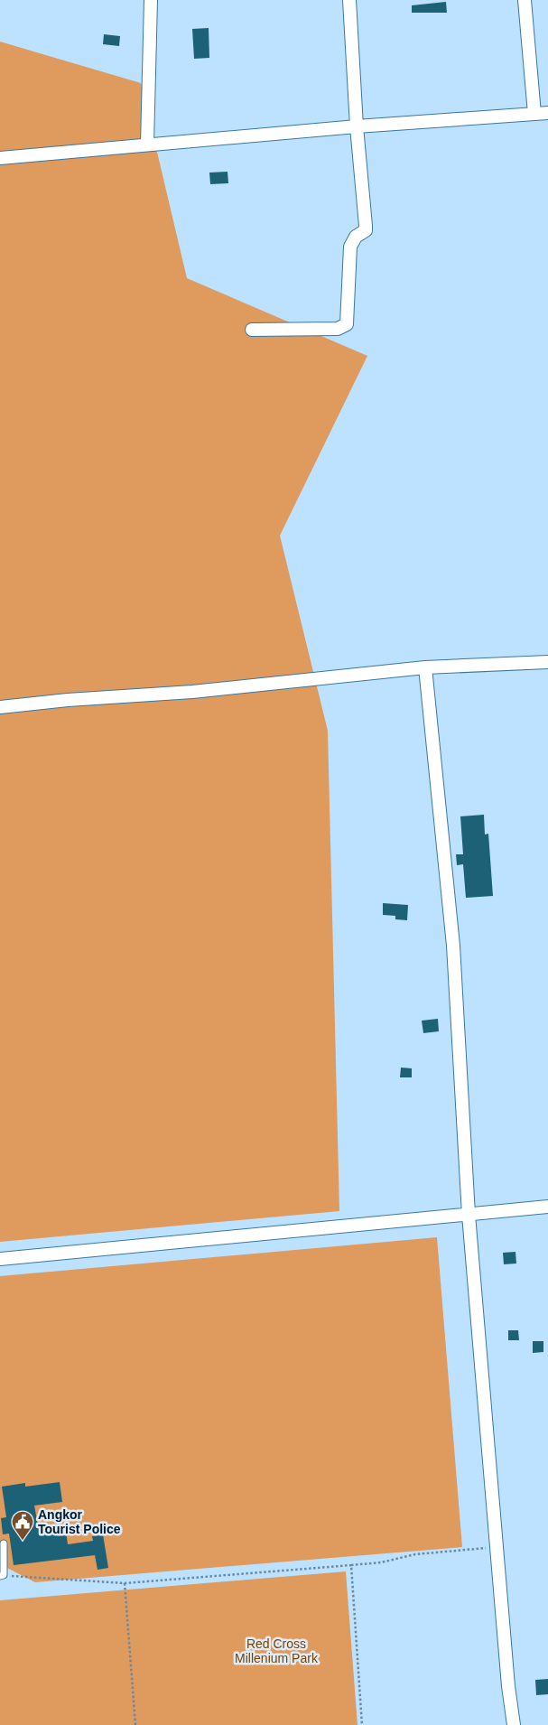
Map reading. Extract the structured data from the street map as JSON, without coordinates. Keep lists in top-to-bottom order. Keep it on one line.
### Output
{"parks":["Red Cross Millenium Park"],"places":{"public building":["Angkor Tourist Police"]}}
